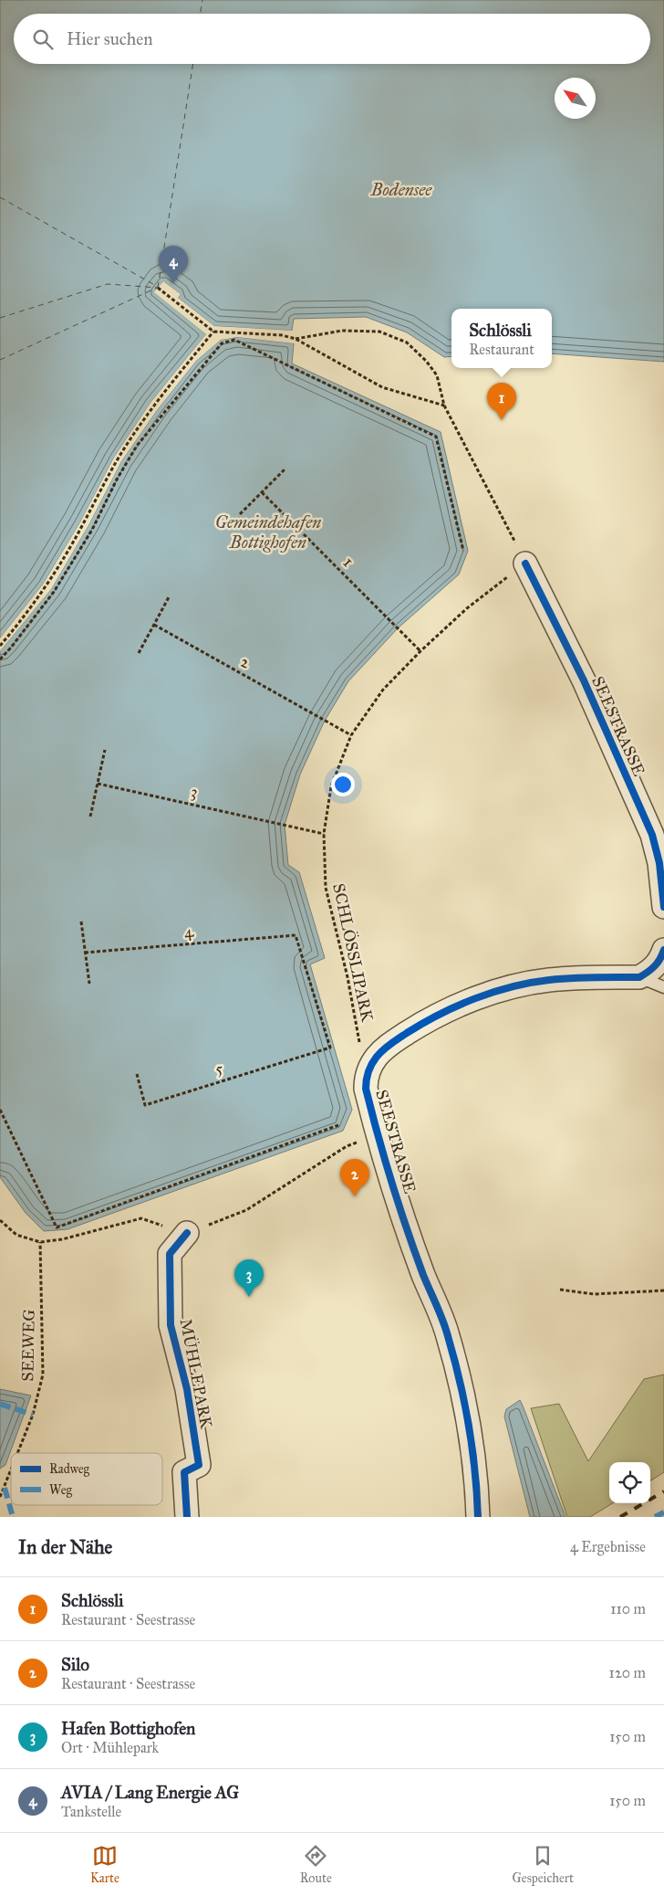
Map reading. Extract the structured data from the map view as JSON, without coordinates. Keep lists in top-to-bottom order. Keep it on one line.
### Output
{"streets":{"street":["SEESTRASSE","MÜHLEPARK"],"path":["1","2","3","4","SCHLÖSSLIPARK","5","SEEWEG"]},"crossings":[["1","SCHLÖSSLIPARK"],["2","SCHLÖSSLIPARK"],["SEESTRASSE","SCHLÖSSLIPARK"],["3","SCHLÖSSLIPARK"],["4","5"]],"water":["Bodensee","Gemeindehafen Bottighofen"],"legend":["Radweg","Weg"],"north":"top left","page":{"search":"Hier suchen","pins":["4","1","2","3"],"popup":["Schlössli","Restaurant"],"heading":["In der Nähe","4 Ergebnisse"],"list":[{"mark":"1","name":"Schlössli","note":"Restaurant · Seestrasse","value":"110 m"},{"mark":"2","name":"Silo","note":"Restaurant · Seestrasse","value":"120 m"},{"mark":"3","name":"Hafen Bottighofen","note":"Ort · Mühlepark","value":"150 m"},{"mark":"4","name":"AVIA / Lang Energie AG","note":"Tankstelle","value":"150 m"}],"nav":["Karte","Route","Gespeichert"]}}
